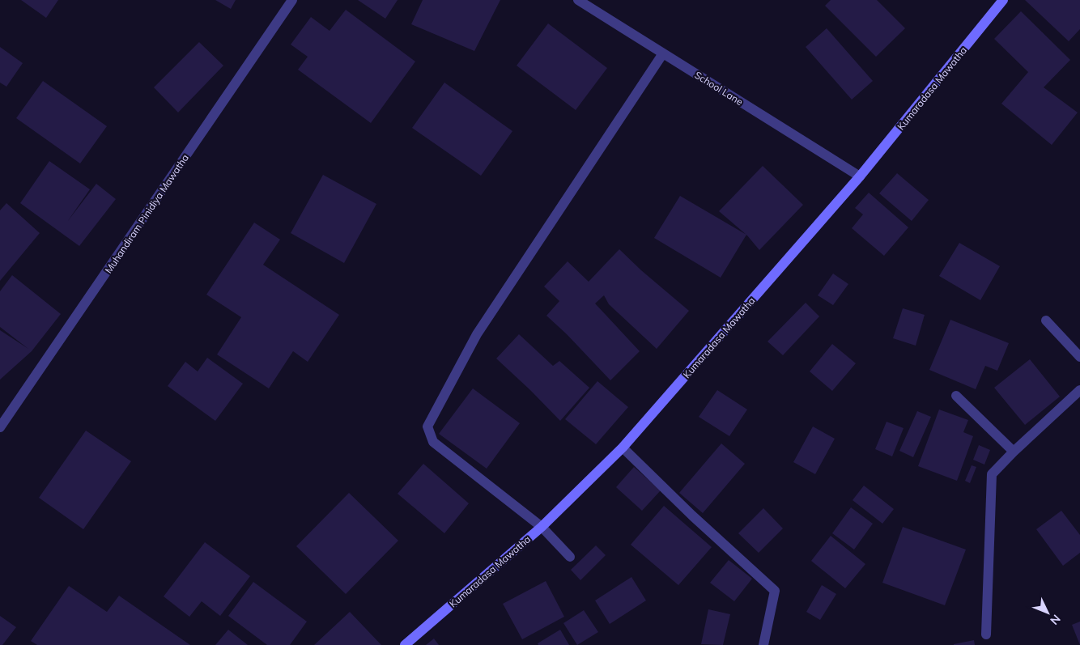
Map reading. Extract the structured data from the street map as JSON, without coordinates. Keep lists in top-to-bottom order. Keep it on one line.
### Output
{"streets":{"main road":["Kumaradasa Mawatha"],"street":["School Lane","Muhandiram Pinidiya Mawatha"]},"crossings":[["School Lane","Kumaradasa Mawatha"]],"north":"bottom right"}
